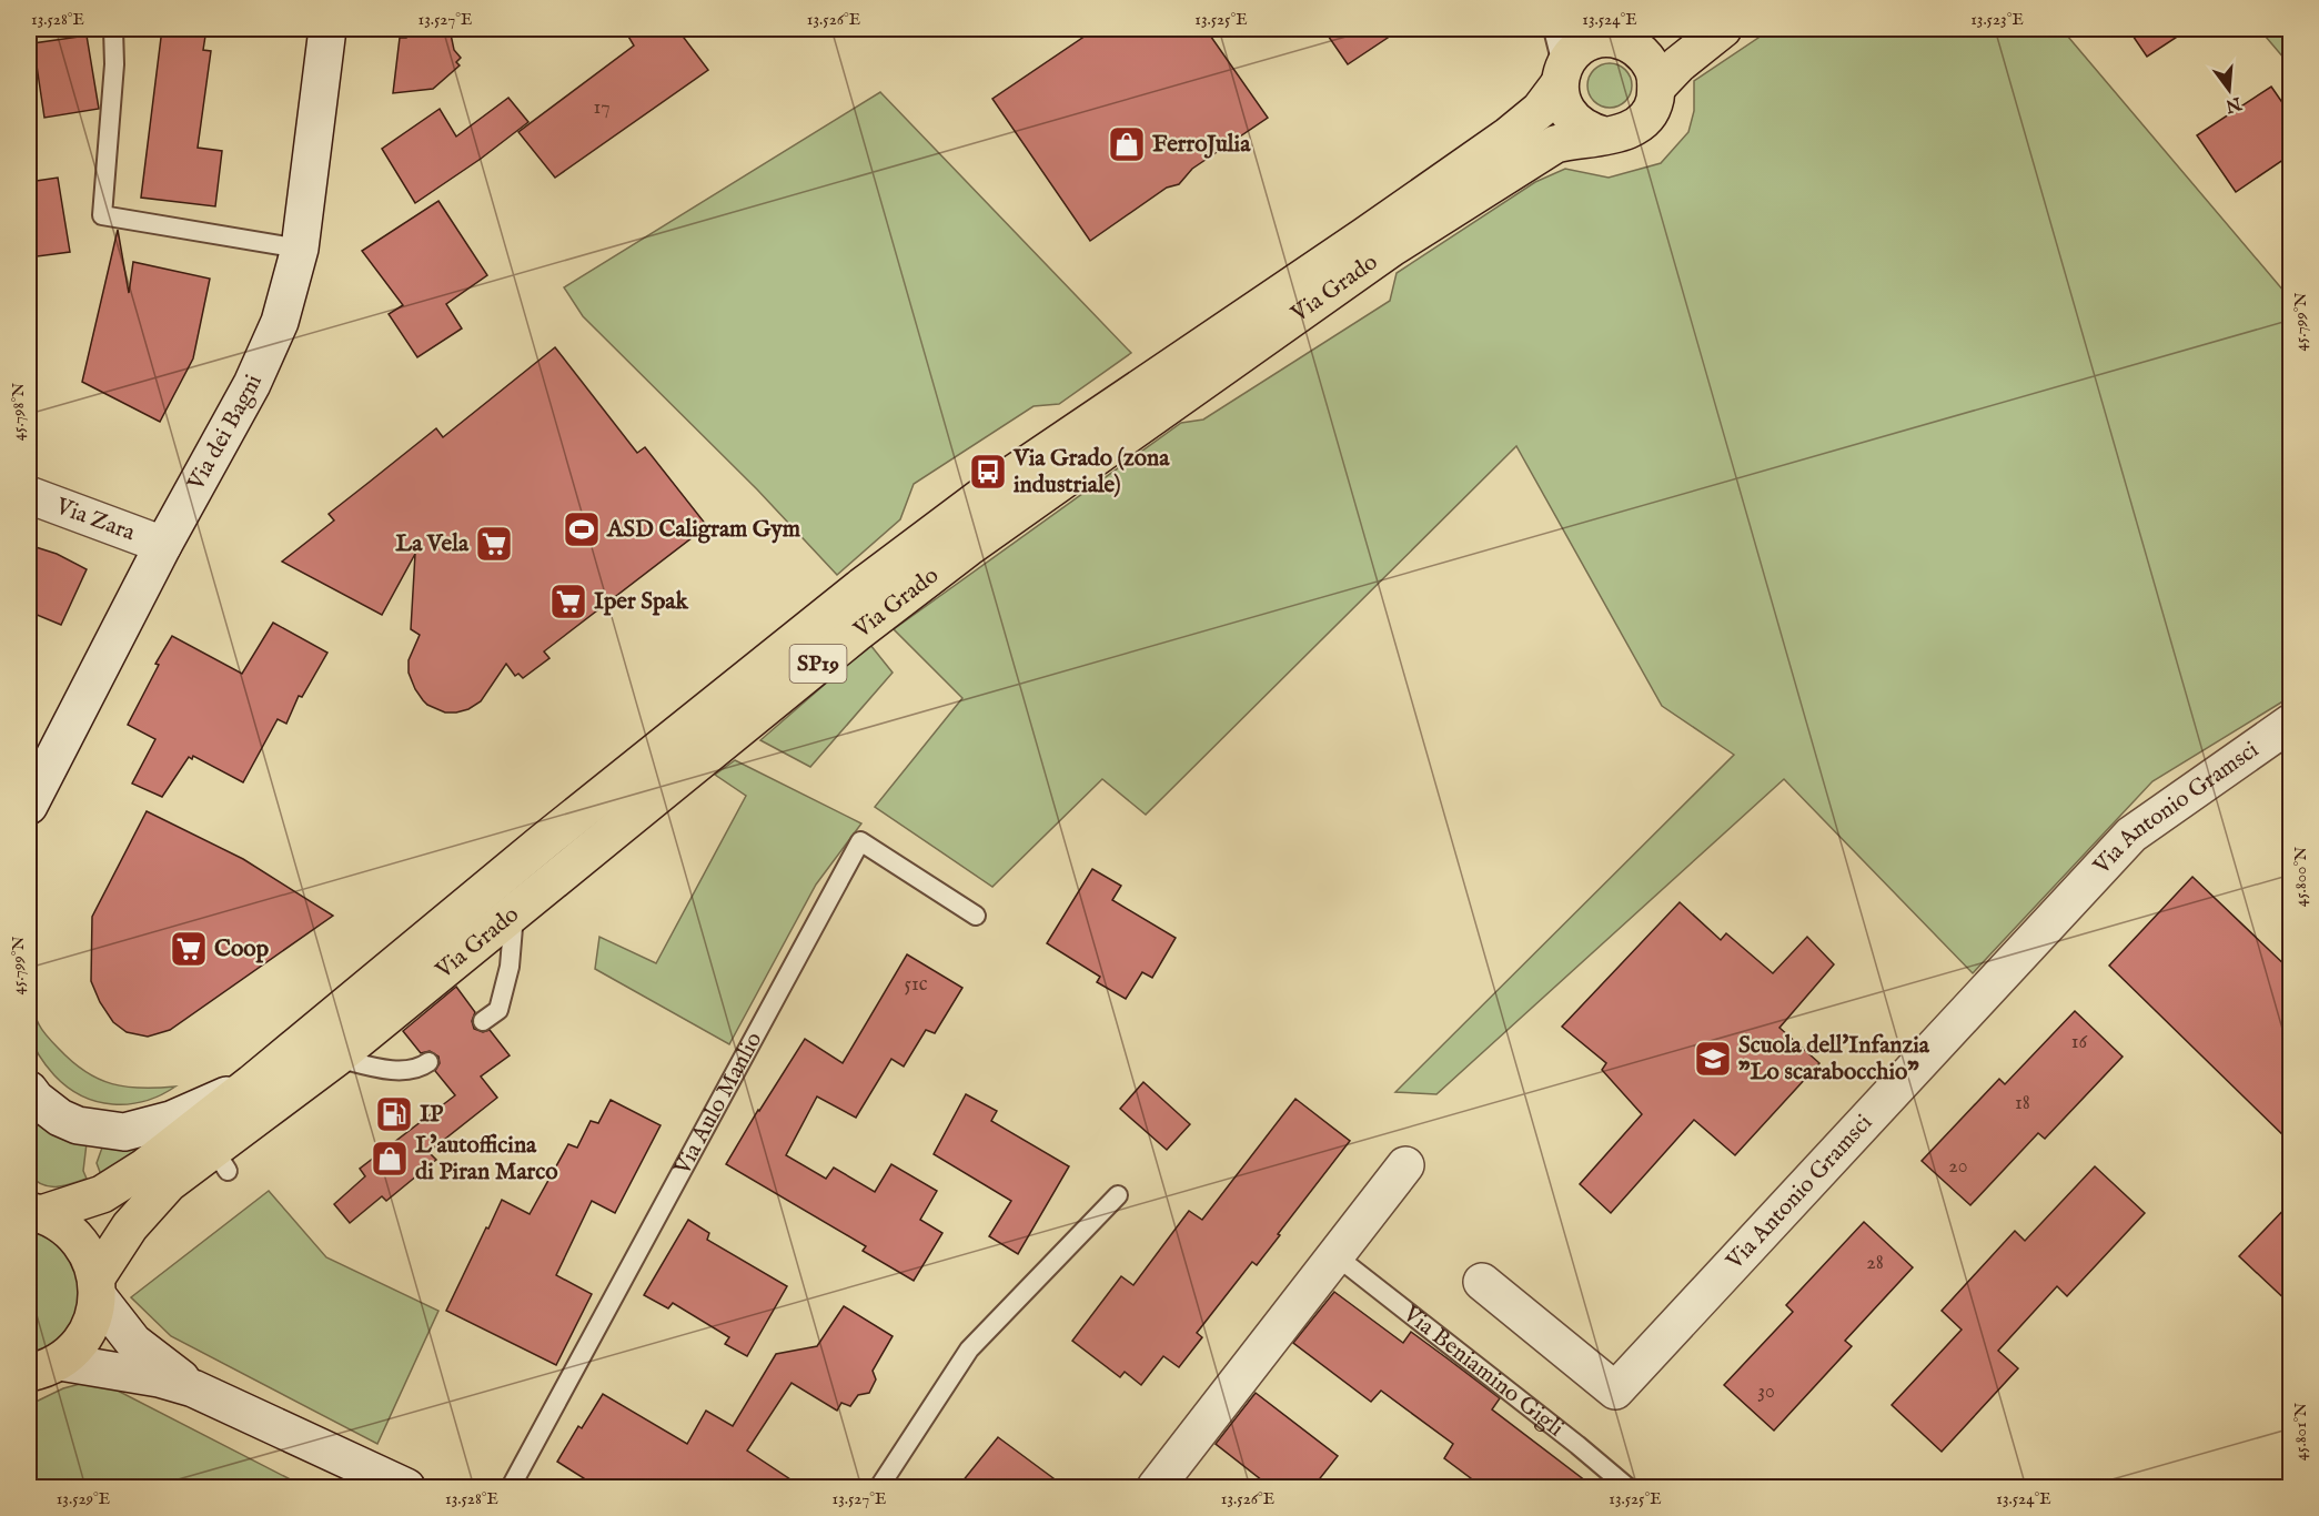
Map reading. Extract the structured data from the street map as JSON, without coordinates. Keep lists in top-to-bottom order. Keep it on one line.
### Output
{"streets":{"main road":["Via Grado","SP19"],"street":["Via dei Bagni","Via Zara","Via Antonio Gramsci"],"lane":["Via Aulo Manlio","Via Beniamino Gigli"]},"crossings":[["Via dei Bagni","Via Zara"]],"places":{"shop":["FerroJulia","L’autofficina di Piran Marco"],"bus stop":["Via Grado (zona industriale)"],"sports":["ASD Caligram Gym"],"supermarket":["La Vela","Iper Spak","Coop"],"school or university":["Scuola dell'Infanzia \"Lo scarabocchio\""],"fuel station":["IP"]},"house_numbers":["17","51c","16","18","20","28","30"],"north":"bottom","coordinates":["13.528°E","13.527°E","13.526°E","13.525°E","13.524°E","13.523°E","45.799°N","45.798°N","45.800°N","45.801°N","13.529°E"]}
